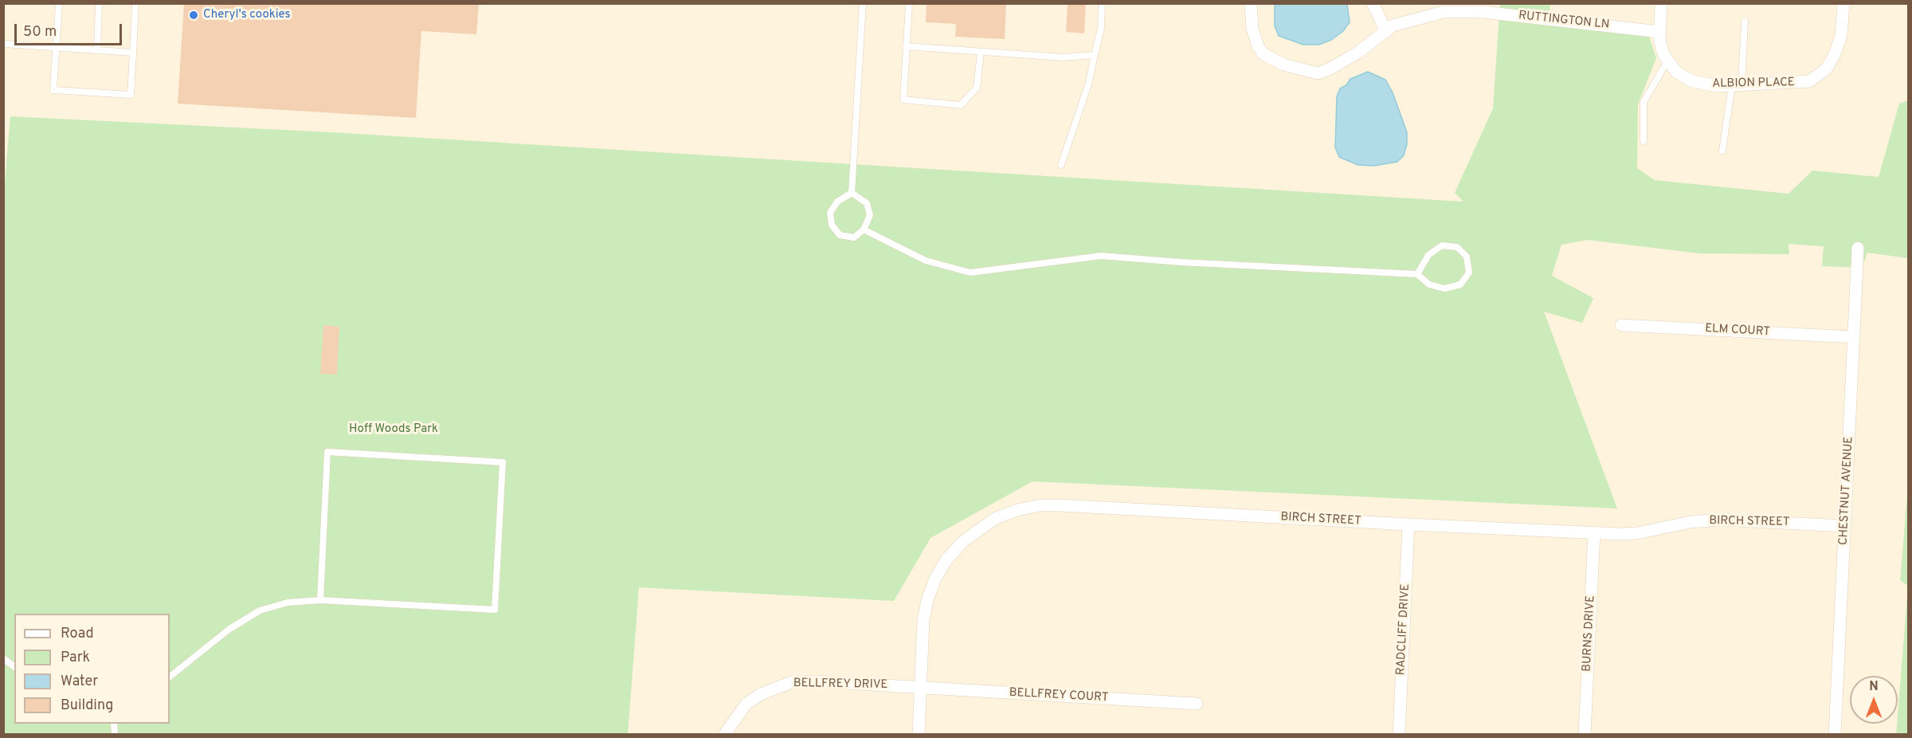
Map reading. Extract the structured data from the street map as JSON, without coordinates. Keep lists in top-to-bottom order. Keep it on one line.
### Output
{"streets":{"street":["RUTTINGTON LN","ALBION PLACE","ELM COURT","CHESTNUT AVENUE","BIRCH STREET","RADCLIFF DRIVE","BURNS DRIVE","BELLFREY DRIVE","BELLFREY COURT"]},"crossings":[["RUTTINGTON LN","ALBION PLACE"],["ELM COURT","CHESTNUT AVENUE"],["CHESTNUT AVENUE","BIRCH STREET"],["BIRCH STREET","RADCLIFF DRIVE"],["BIRCH STREET","BURNS DRIVE"],["BIRCH STREET","BELLFREY DRIVE"],["BIRCH STREET","BELLFREY COURT"],["BELLFREY DRIVE","BELLFREY COURT"]],"parks":["Hoff Woods Park"],"places":["Cheryl's cookies"],"legend":["Road","Park","Water","Building"],"scale_bar":"50 m","north":"top"}
